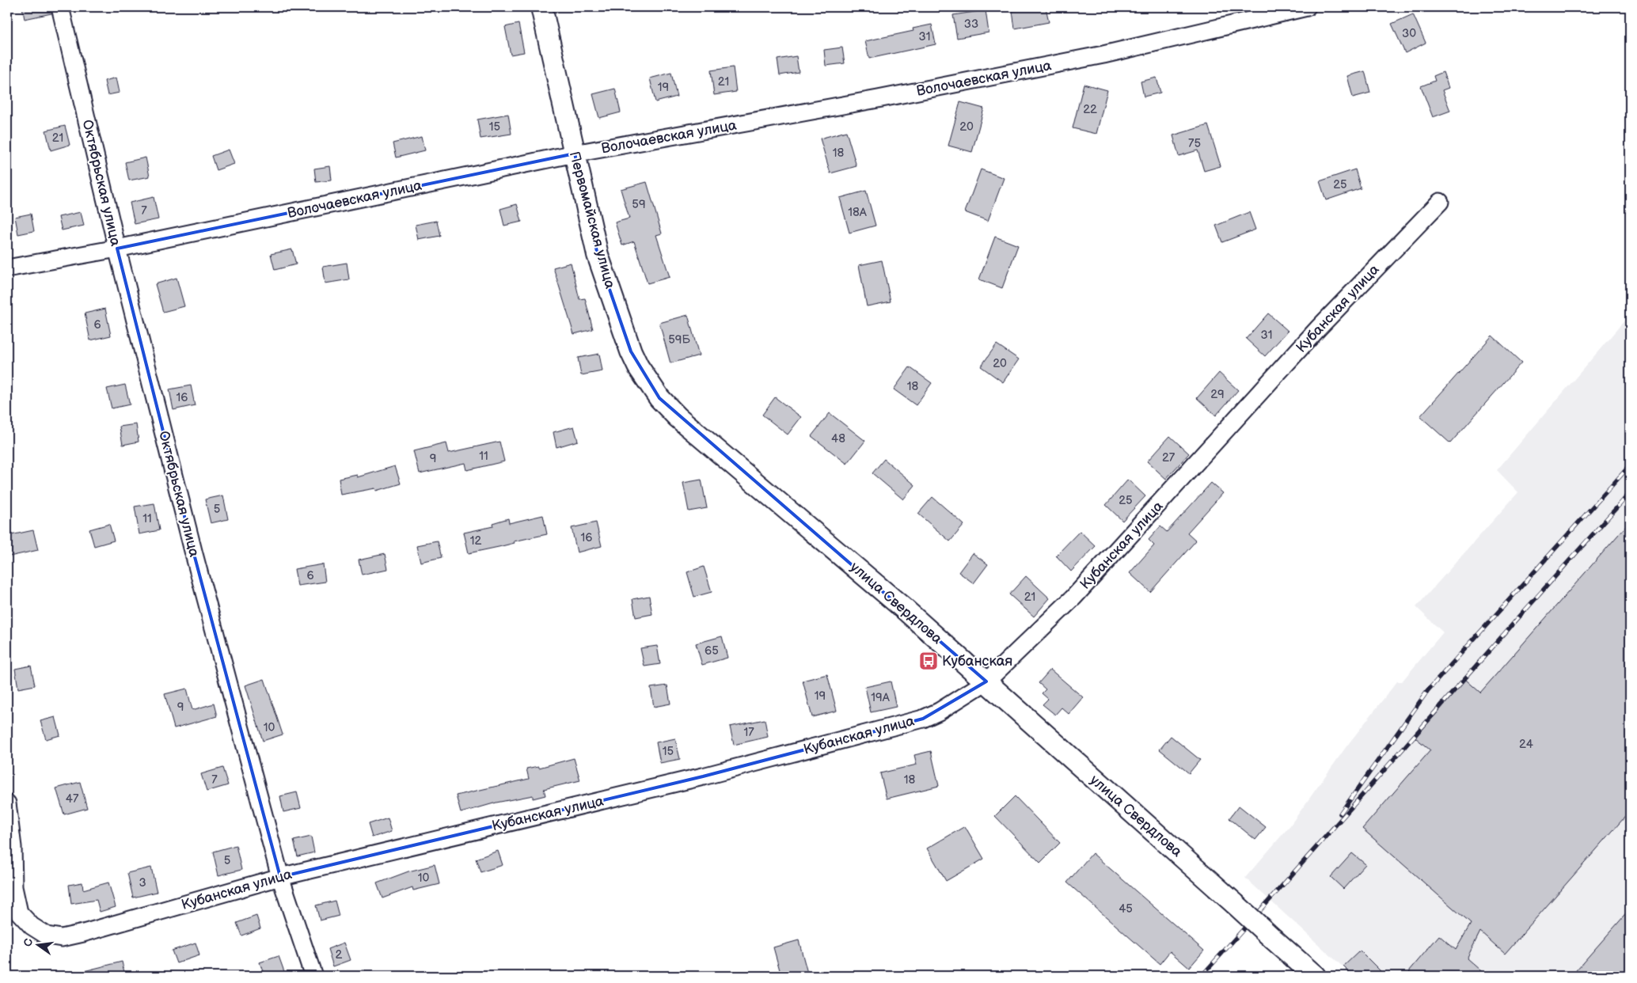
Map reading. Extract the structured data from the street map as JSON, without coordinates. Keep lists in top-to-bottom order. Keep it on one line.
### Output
{"streets":{"main road":["Первомайская улица","улица Свердлова"],"street":["Волочаевская улица","Октябрьская улица","Кубанская улица"]},"crossings":[["Волочаевская улица","Октябрьская улица"],["Волочаевская улица","Первомайская улица"],["Октябрьская улица","Кубанская улица"],["Первомайская улица","улица Свердлова"],["Кубанская улица","улица Свердлова"]],"places":{"bus stop":["Кубанская"]},"house_numbers":["33","30","31","21","19","22","15","20","21","75","18","25","59","7","18А","6","31","59Б","20","18","29","16","48","11","27","9","25","5","11","16","12","6","21","65","19","19А","9","10","17","24","15","7","18","47","5","10","3","45","2"],"north":"left"}
